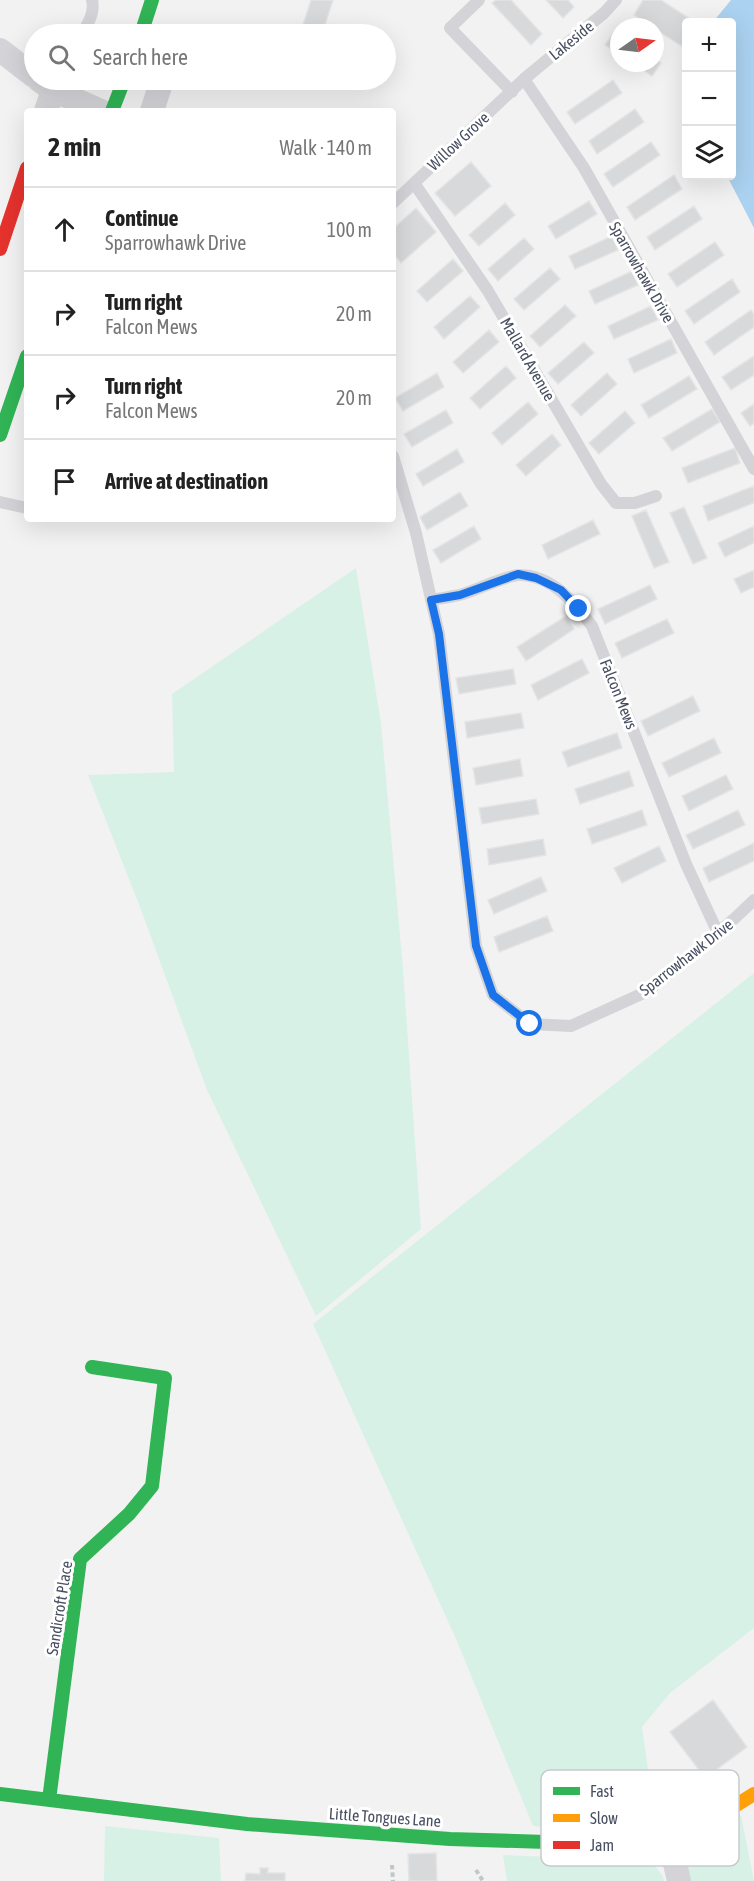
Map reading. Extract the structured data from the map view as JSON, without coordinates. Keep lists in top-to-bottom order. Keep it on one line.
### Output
{"streets":{"street":["Sandicroft Place","Little Tongues Lane"],"lane":["Lakeside","Willow Grove","Sparrowhawk Drive","Mallard Avenue","Falcon Mews"]},"crossings":[["Lakeside","Willow Grove"],["Lakeside","Sparrowhawk Drive"],["Willow Grove","Sparrowhawk Drive"],["Willow Grove","Mallard Avenue"],["Sparrowhawk Drive","Falcon Mews"],["Sandicroft Place","Little Tongues Lane"]],"legend":["Fast","Slow","Jam"],"north":"right","page":{"map_buttons":["+","−"],"search":"Search here","heading":["2 min","Walk · 140 m"],"list":[["Continue","Sparrowhawk Drive","100 m"],["Turn right","Falcon Mews","20 m"],["Turn right","Falcon Mews","20 m"],"Arrive at destination"]}}
